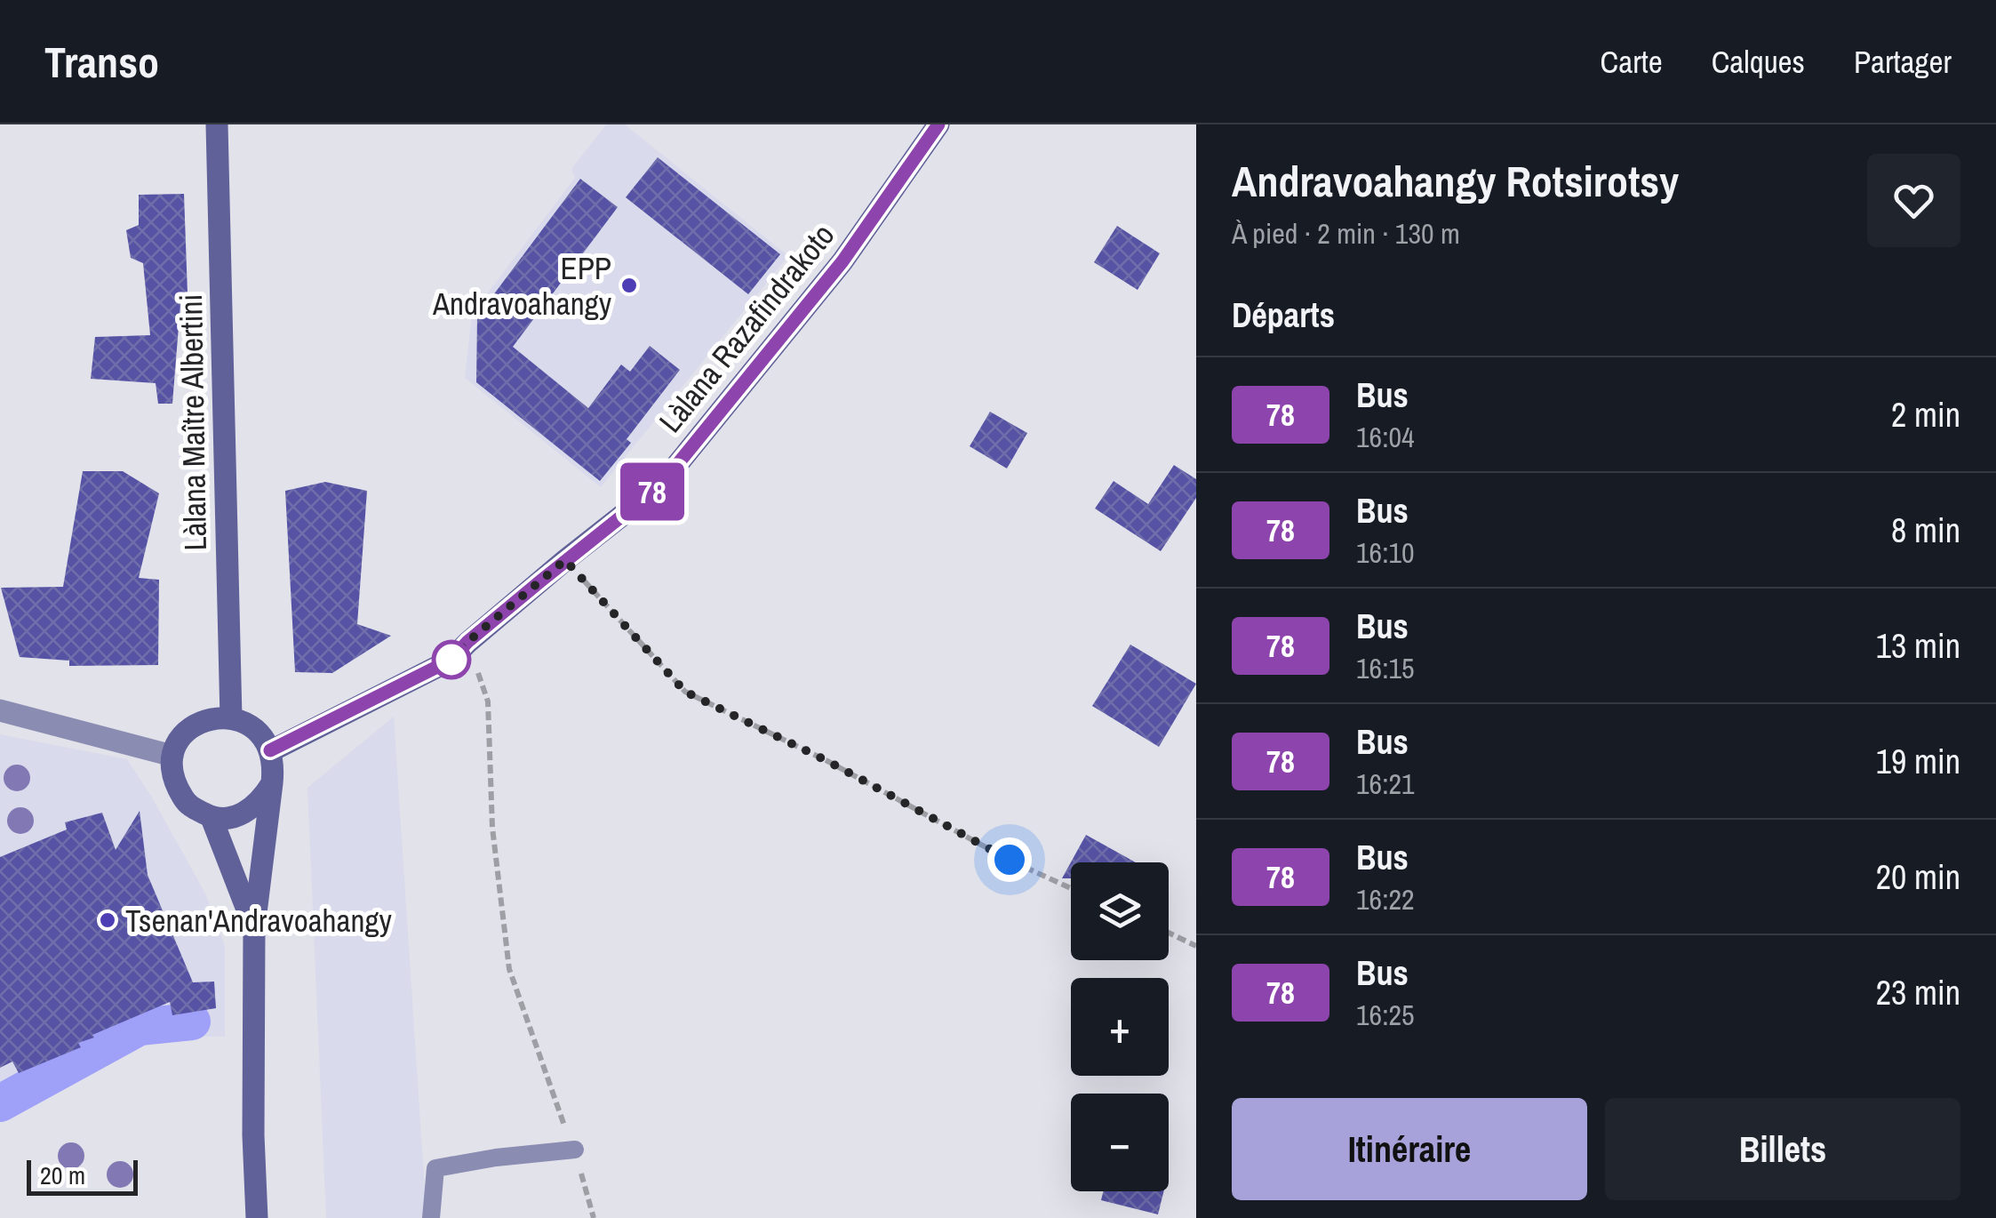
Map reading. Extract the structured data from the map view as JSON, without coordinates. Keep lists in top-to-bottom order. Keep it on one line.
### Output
{"streets":{"main road":["Làlana Razafindrakoto","Làlana Maître Albertini"]},"crossings":[["Làlana Razafindrakoto","Làlana Maître Albertini"]],"places":["EPP Andravoahangy","Tsenan'Andravoahangy"],"lines":["bus line 78"],"scale_bar":"20 m","page":{"header":"Transo","nav":["Carte","Calques","Partager"],"on_map":"78","heading":[["Andravoahangy Rotsirotsy","À pied · 2 min · 130 m"],"Départs"],"list":[{"mark":"78","name":"Bus","note":"16:04","value":"2 min"},{"mark":"78","name":"Bus","note":"16:10","value":"8 min"},{"mark":"78","name":"Bus","note":"16:15","value":"13 min"},{"mark":"78","name":"Bus","note":"16:21","value":"19 min"},{"mark":"78","name":"Bus","note":"16:22","value":"20 min"},{"mark":"78","name":"Bus","note":"16:25","value":"23 min"}],"map_buttons":["+","−"],"buttons":["Itinéraire","Billets"],"scale":"20 m"}}
